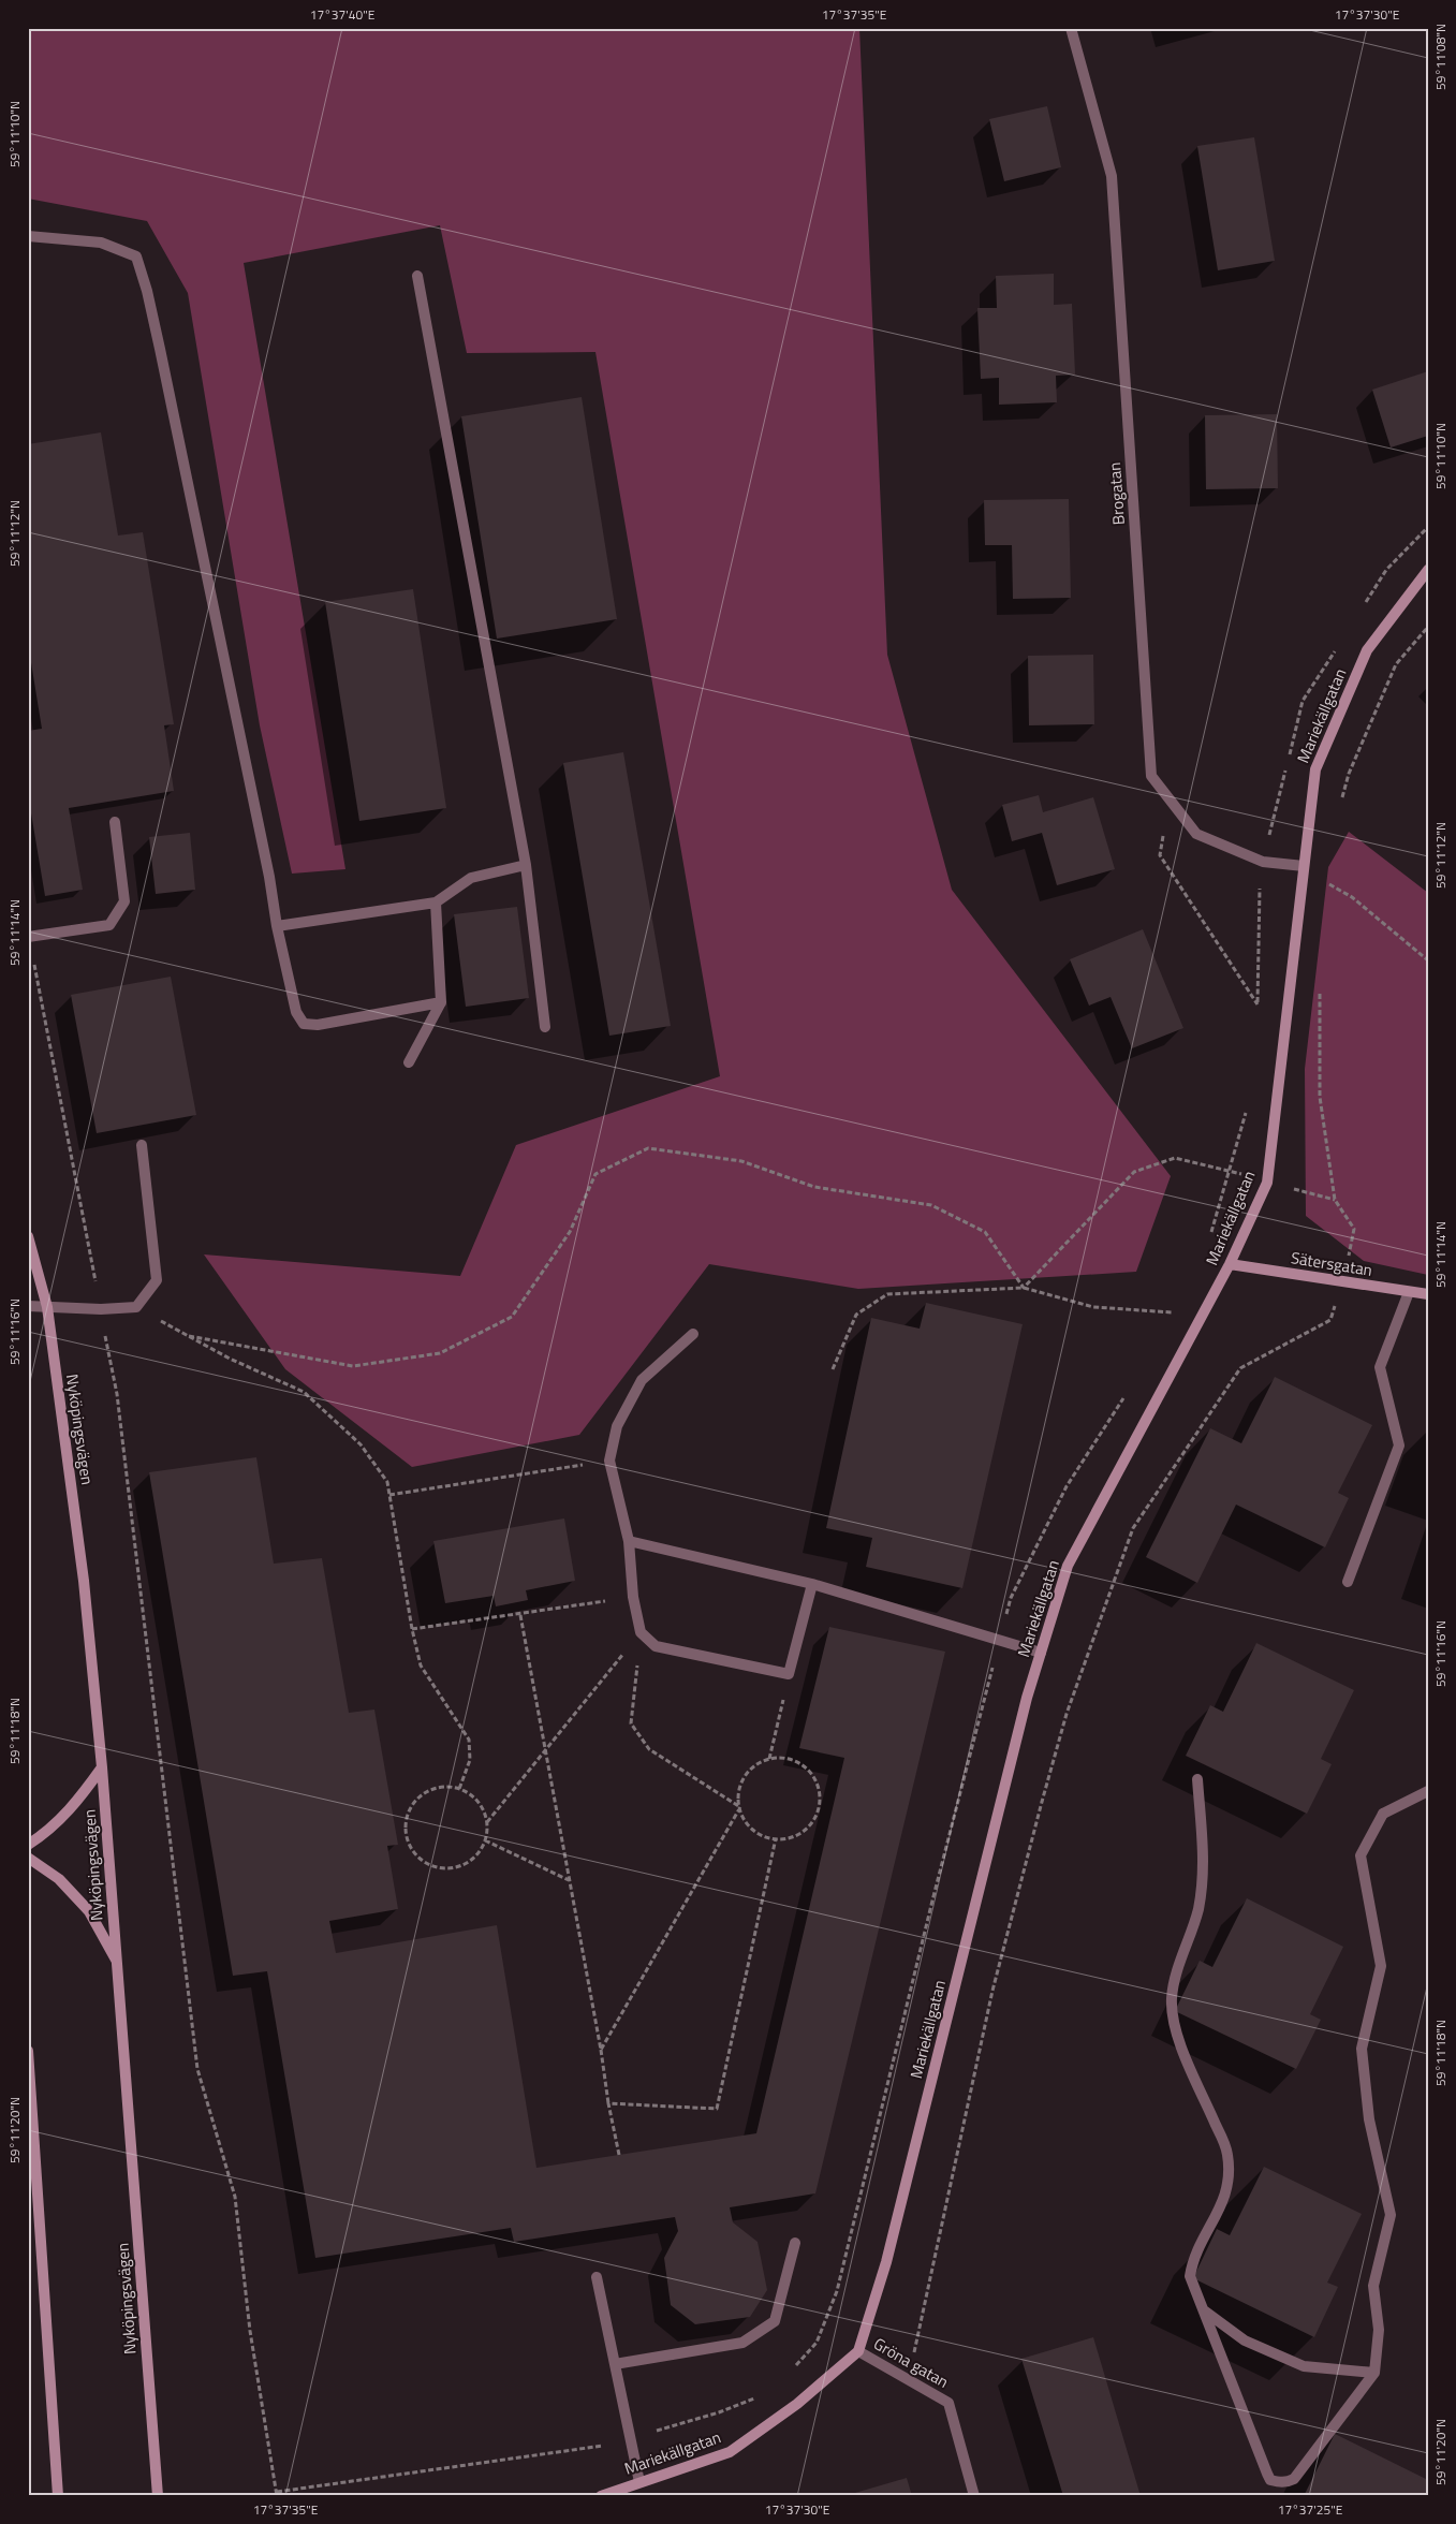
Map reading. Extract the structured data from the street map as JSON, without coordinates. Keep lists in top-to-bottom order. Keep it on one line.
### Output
{"streets":{"street":["Brogatan","Mariekällgatan","Sätersgatan","Nyköpingsvägen","Gröna gatan"]},"crossings":[["Brogatan","Mariekällgatan"],["Mariekällgatan","Sätersgatan"],["Mariekällgatan","Gröna gatan"]],"coordinates":["17°37'40\"E","17°37'35\"E","17°37'30\"E","59°11'08\"N","59°11'10\"N","59°11'12\"N","59°11'14\"N","59°11'16\"N","59°11'18\"N","59°11'20\"N","17°37'25\"E"]}
